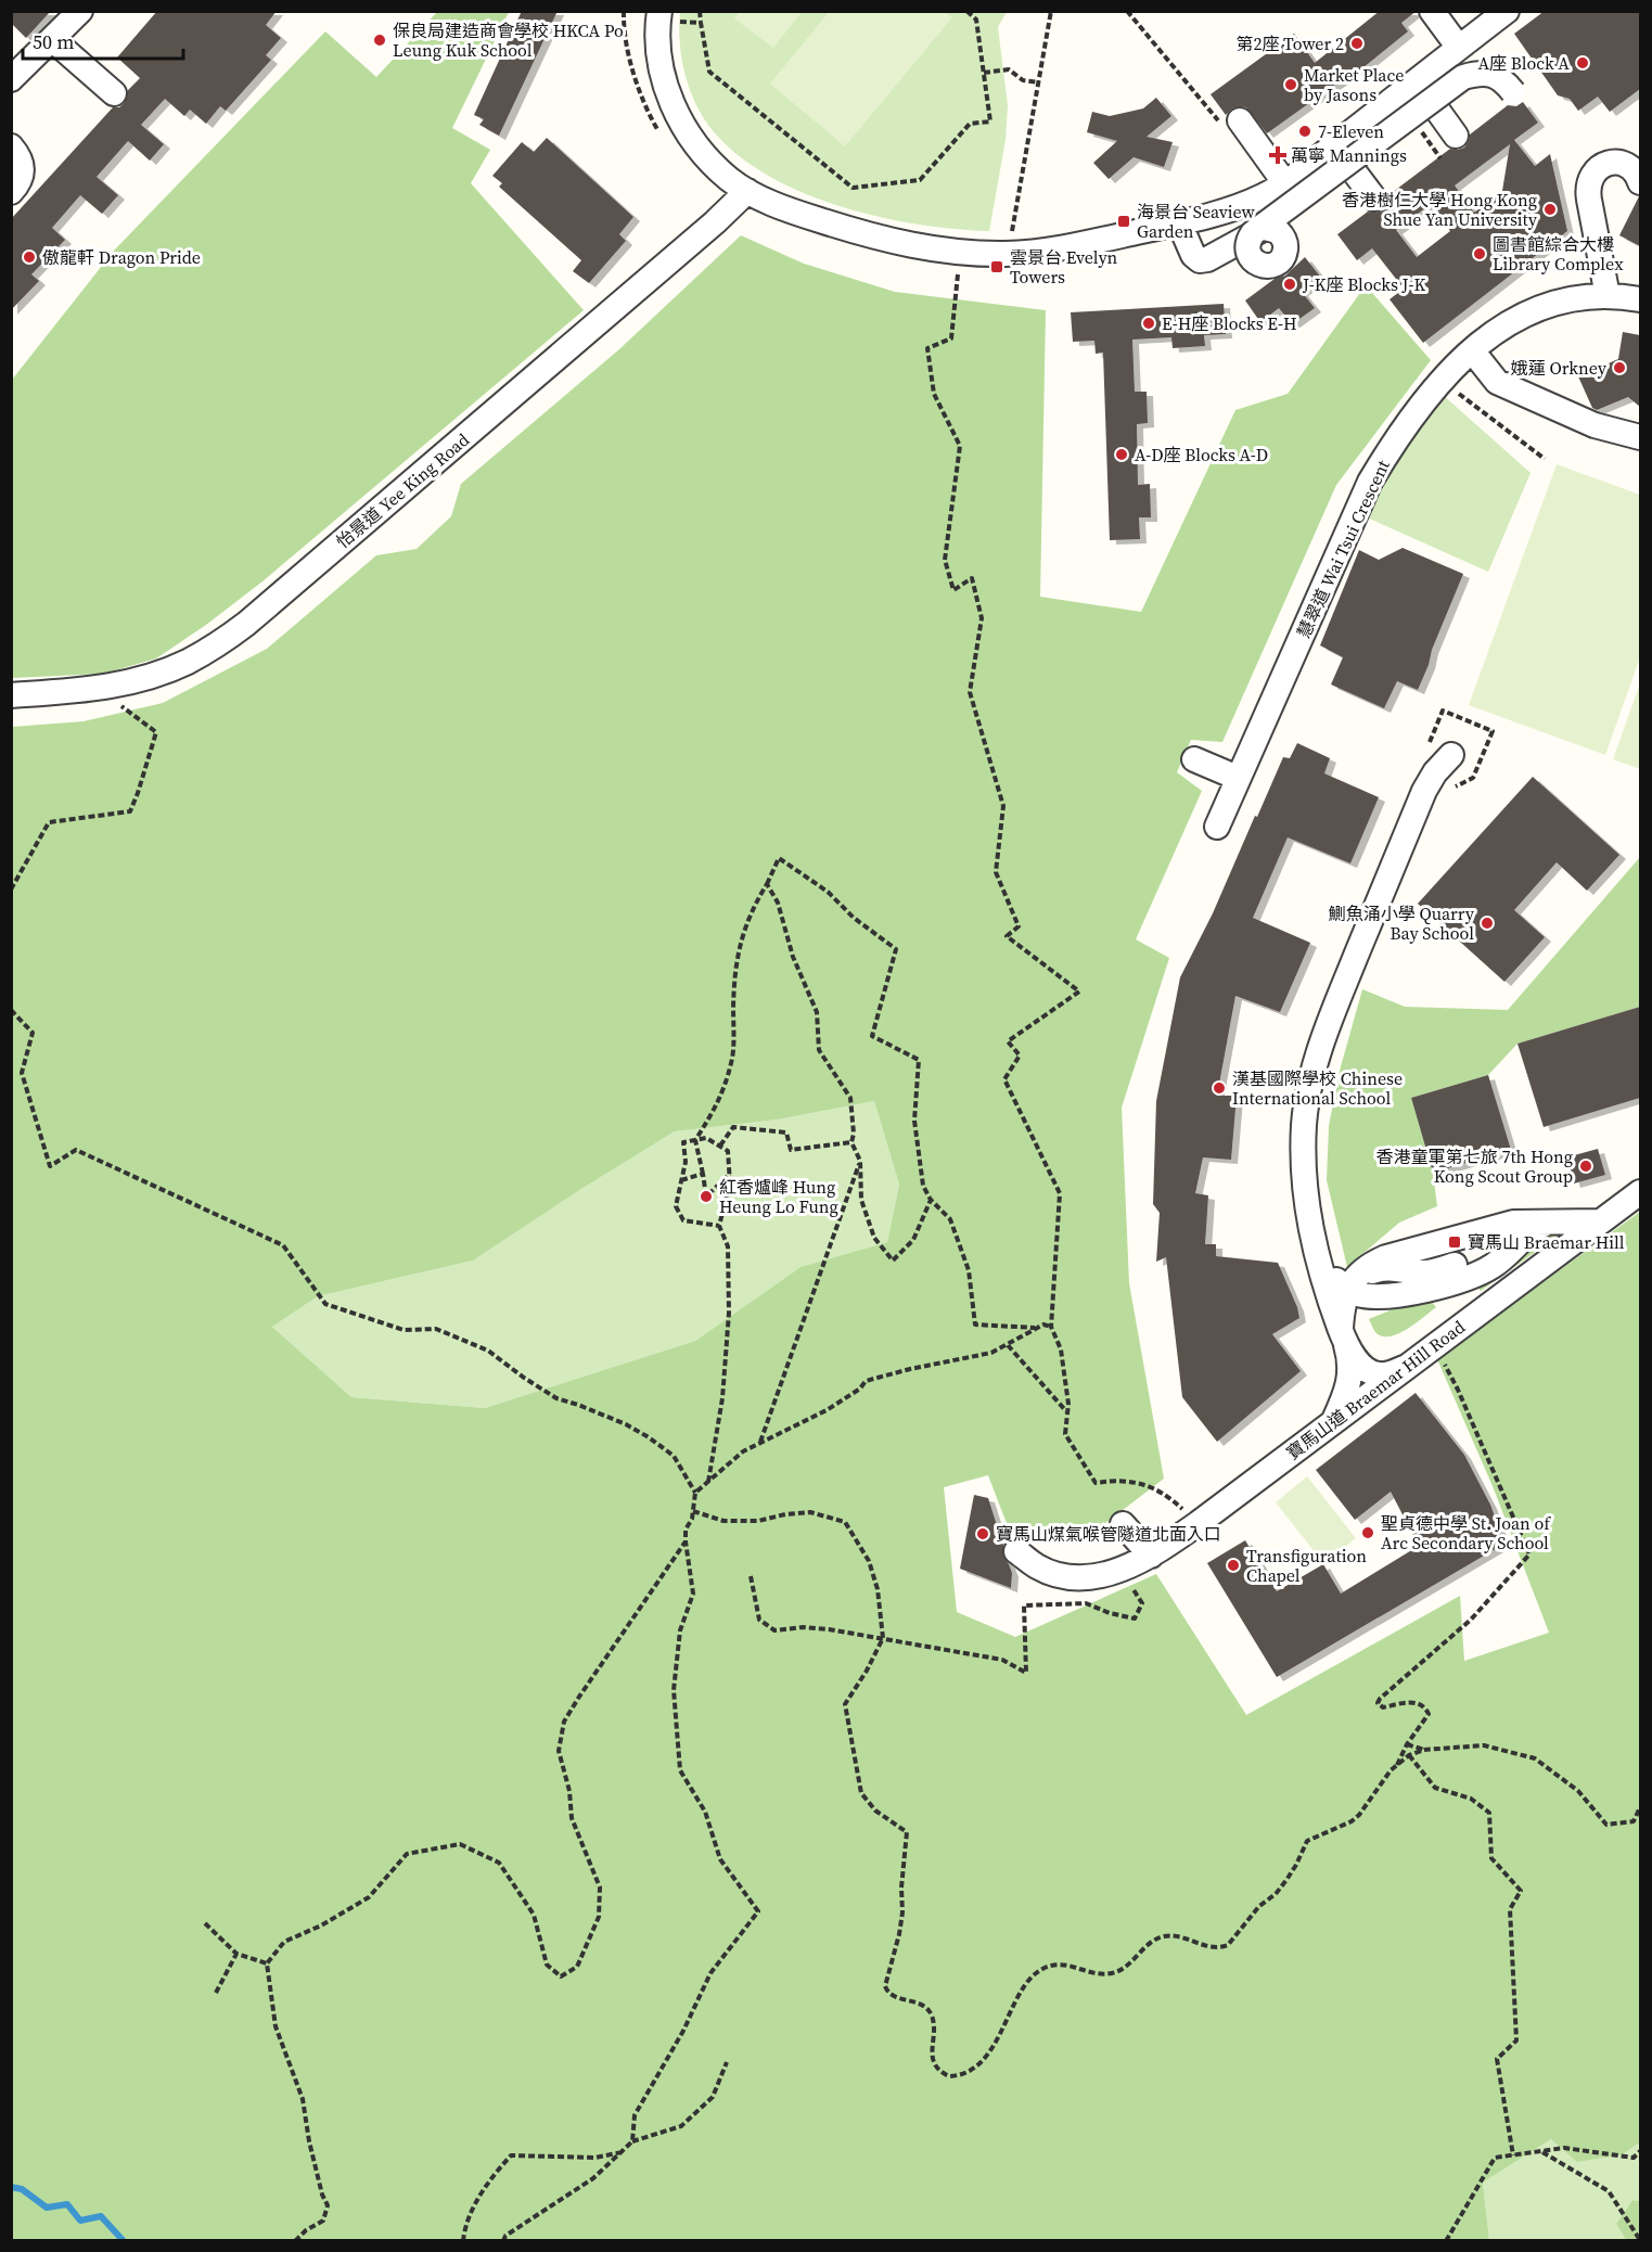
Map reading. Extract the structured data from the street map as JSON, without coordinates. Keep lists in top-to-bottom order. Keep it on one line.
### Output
{"streets":{"street":["怡景道 Yee King Road","慧翠道 Wai Tsui Crescent","寶馬山道 Braemar Hill Road"]},"places":{"other":["保良局建造商會學校 HKCA Po Leung Kuk School","第2座 Tower 2","A座 Block A","Market Place by Jasons","7-Eleven","香港樹仁大學 Hong Kong Shue Yan University","圖書館綜合大樓 Library Complex","傲龍軒 Dragon Pride","J-K座 Blocks J-K","E-H座 Blocks E-H","娥蓮 Orkney","A-D座 Blocks A-D","鰂魚涌小學 Quarry Bay School","漢基國際學校 Chinese International School","香港童軍第七旅 7th Hong Kong Scout Group","紅香爐峰 Hung Heung Lo Fung","聖貞德中學 St. Joan of Arc Secondary School","寶馬山煤氣喉管隧道北面入口","Transfiguration Chapel"],"health":["萬寧 Mannings"],"transit":["海景台 Seaview Garden","雲景台 Evelyn Towers","寶馬山 Braemar Hill"]},"scale_bar":"50 m"}
